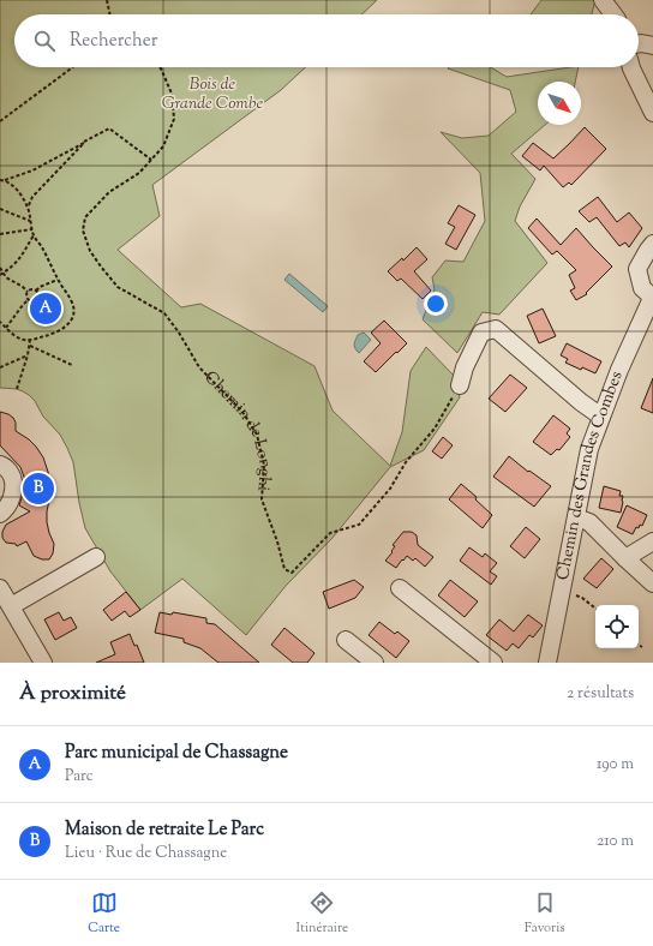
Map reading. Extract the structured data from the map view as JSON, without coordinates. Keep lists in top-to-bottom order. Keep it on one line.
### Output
{"streets":{"street":["Chemin des Grandes Combes"],"path":["Chemin de Longhi"]},"parks":["Bois de Grande Combe"],"north":"bottom right","page":{"search":"Rechercher","pins":["A","B"],"heading":["À proximité","2 résultats"],"list":[{"mark":"A","name":"Parc municipal de Chassagne","note":"Parc","value":"190 m"},{"mark":"B","name":"Maison de retraite Le Parc","note":"Lieu · Rue de Chassagne","value":"210 m"}],"nav":["Carte","Itinéraire","Favoris"]}}
